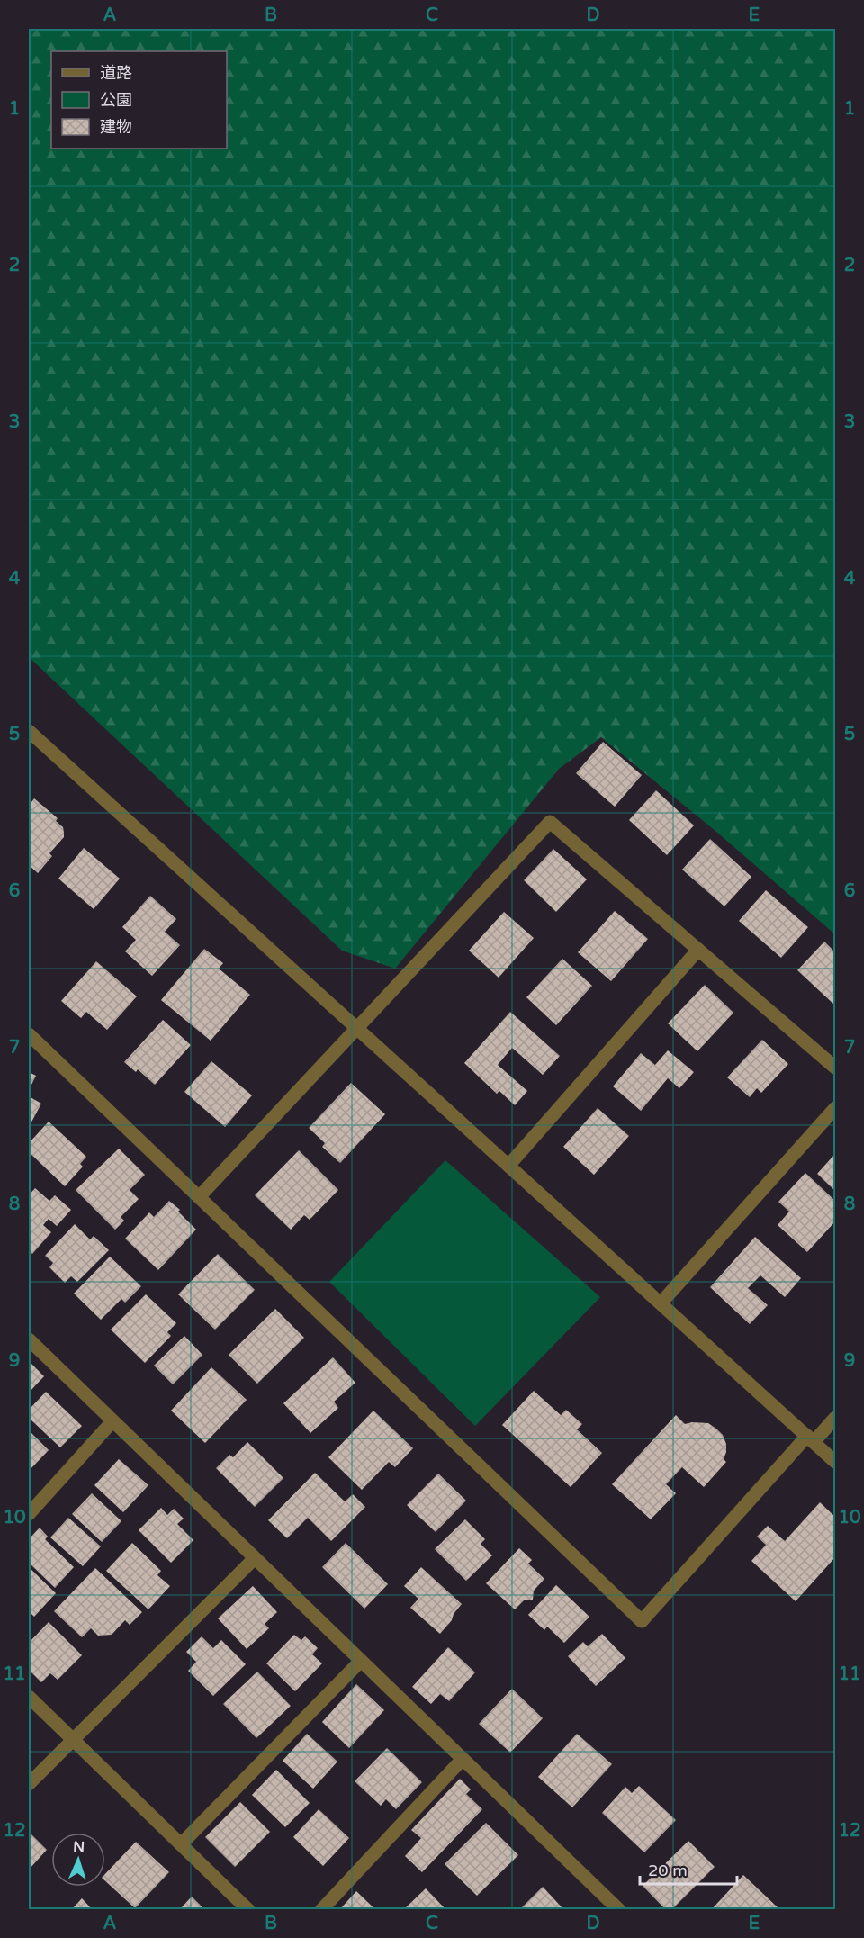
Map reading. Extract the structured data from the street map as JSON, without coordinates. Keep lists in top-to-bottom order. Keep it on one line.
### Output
{"legend":["道路","公園","建物"],"scale_bar":"20 m","north":"top","grid":{"columns":["A","B","C","D","E"],"rows":["1","2","3","4","5","6","7","8","9","10","11","12"]}}
